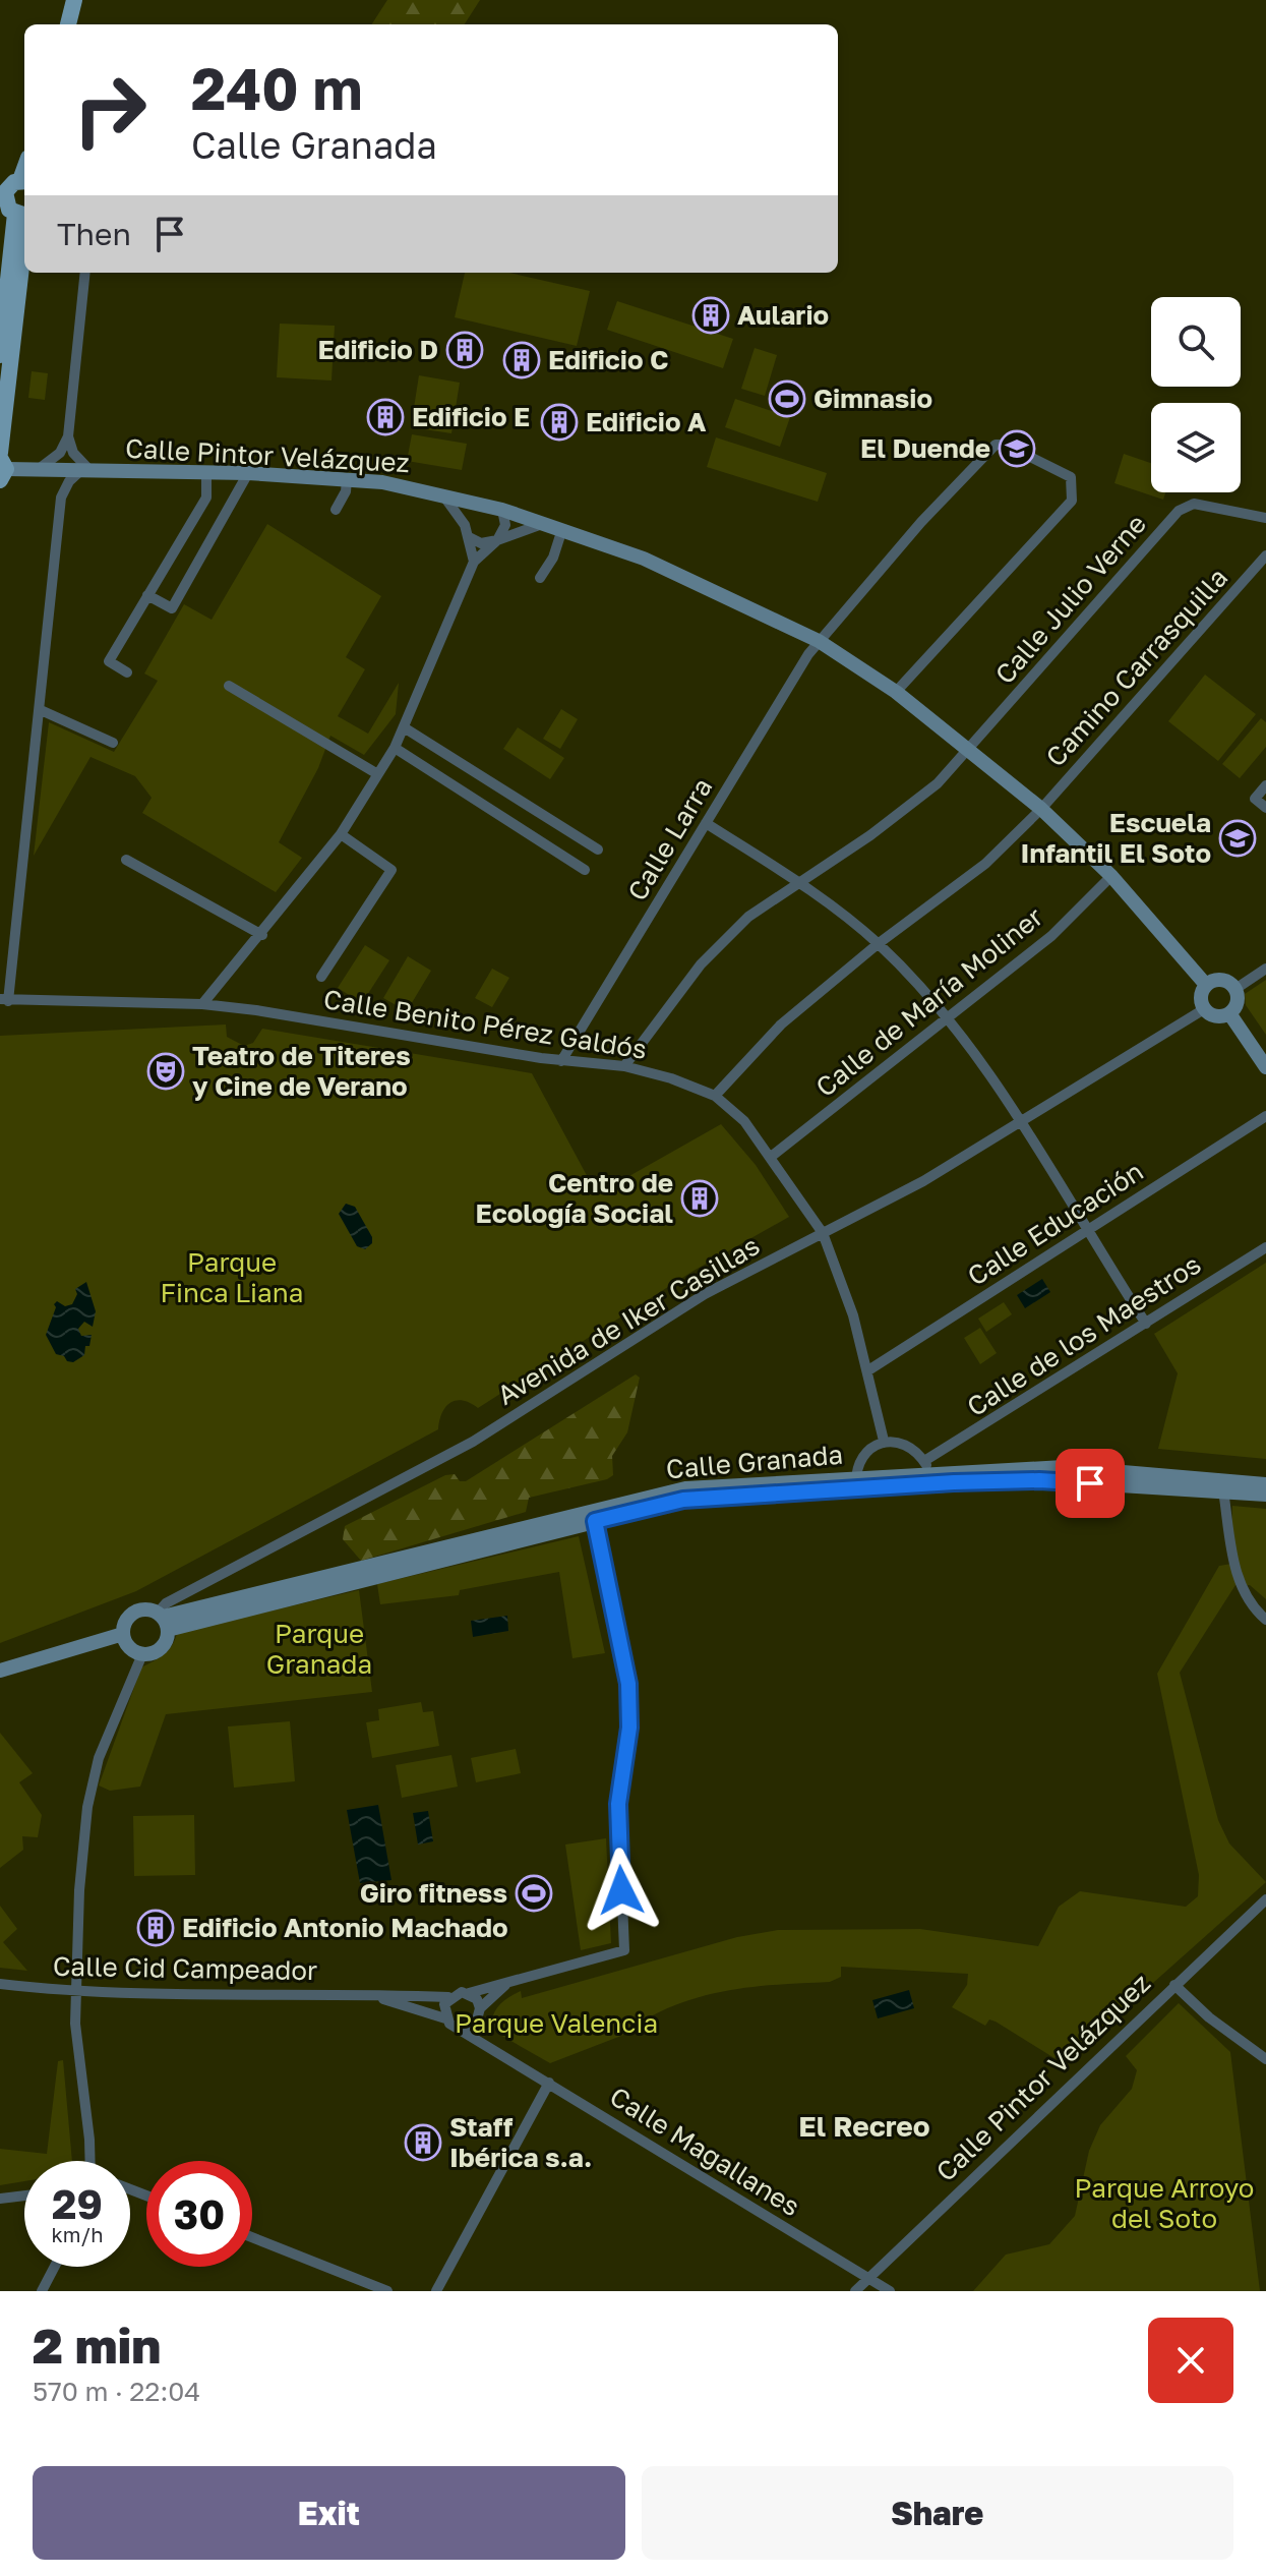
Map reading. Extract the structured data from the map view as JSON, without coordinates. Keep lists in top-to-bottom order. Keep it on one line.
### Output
{"streets":{"street":["Calle Pintor Velázquez","Calle Julio Verne","Camino Carrasquilla","Calle Larra","Calle de María Moliner","Calle Benito Pérez Galdós","Calle Educación","Avenida de Iker Casillas","Calle de los Maestros","Calle Granada","Calle Cid Campeador","Calle Magallanes"]},"crossings":[["Calle Pintor Velázquez","Calle Julio Verne"],["Calle Pintor Velázquez","Camino Carrasquilla"],["Calle Pintor Velázquez","Calle Larra"],["Calle Pintor Velázquez","Calle de María Moliner"],["Calle Pintor Velázquez","Avenida de Iker Casillas"],["Calle Pintor Velázquez","Calle Magallanes"],["Calle Julio Verne","Calle Benito Pérez Galdós"],["Camino Carrasquilla","Calle Benito Pérez Galdós"],["Calle Larra","Calle Benito Pérez Galdós"],["Calle de María Moliner","Calle Benito Pérez Galdós"],["Calle Benito Pérez Galdós","Calle Educación"],["Calle Benito Pérez Galdós","Avenida de Iker Casillas"],["Avenida de Iker Casillas","Calle Granada"],["Calle de los Maestros","Calle Granada"],["Calle Cid Campeador","Calle Magallanes"]],"districts":["El Recreo"],"parks":["Parque Finca Liana","Parque Granada","Parque Valencia","Parque Arroyo del Soto"],"places":{"building":["Aulario","Edificio D","Edificio C","Edificio E","Edificio A","Centro de Ecología Social","Edificio Antonio Machado","Staff Ibérica s.a."],"sports":["Gimnasio","Giro fitness"],"school or university":["El Duende","Escuela Infantil El Soto"],"theatre":["Teatro de Titeres y Cine de Verano"]},"page":{"turn":["240 m","Calle Granada"],"then":"Then","speed":"29 km/h","limit":"30","heading":["2 min","570 m · 22:04"],"buttons":["Exit","Share"]}}
